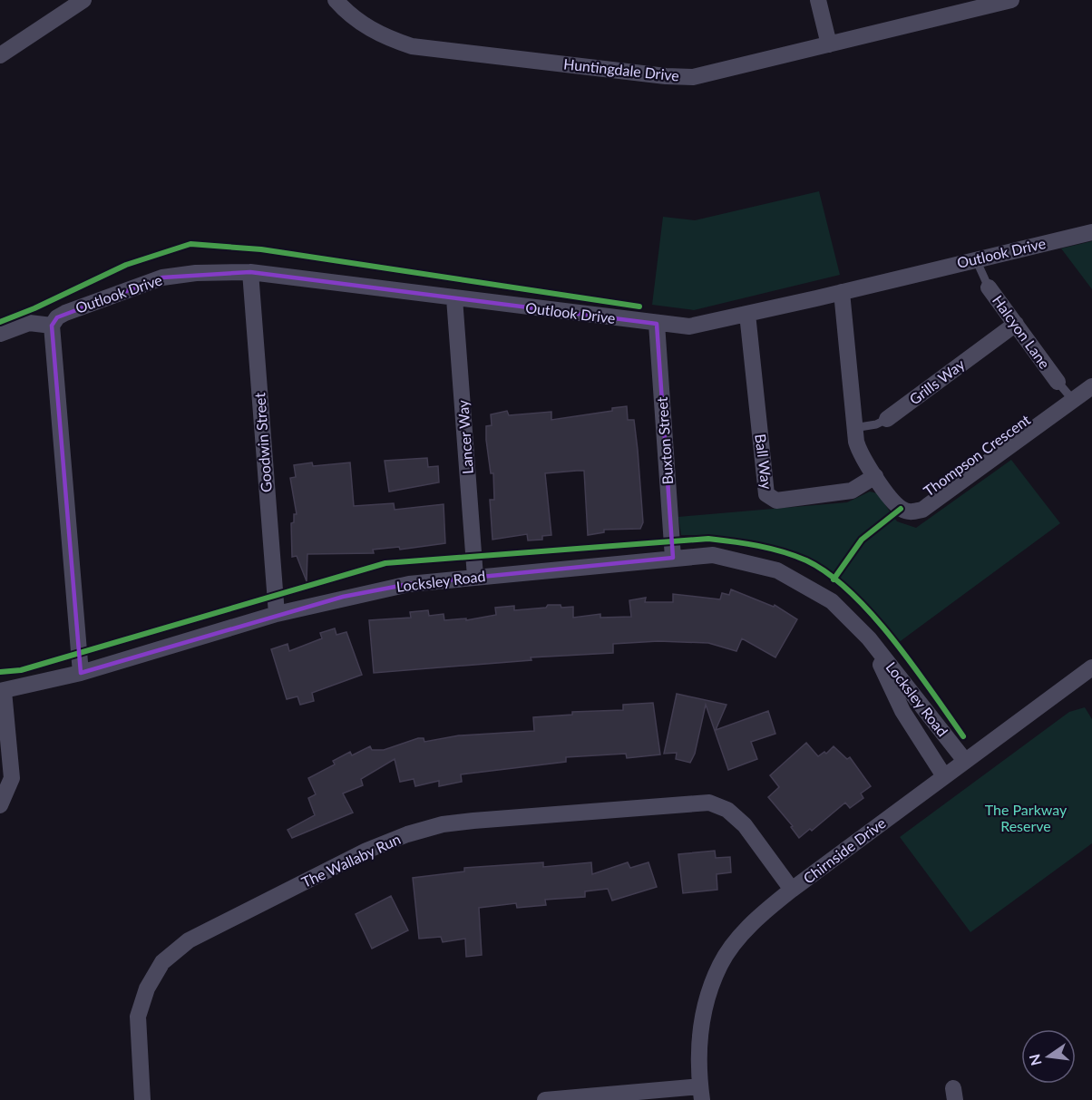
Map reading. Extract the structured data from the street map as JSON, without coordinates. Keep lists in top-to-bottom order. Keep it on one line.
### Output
{"streets":{"street":["Huntingdale Drive","Outlook Drive","Halcyon Lane","Grills Way","Lancer Way","Buxton Street","Goodwin Street","Thompson Crescent","Ball Way","Locksley Road","Chirnside Drive","The Wallaby Run"]},"crossings":[["Outlook Drive","Halcyon Lane"],["Outlook Drive","Lancer Way"],["Outlook Drive","Buxton Street"],["Outlook Drive","Goodwin Street"],["Outlook Drive","Thompson Crescent"],["Outlook Drive","Ball Way"],["Halcyon Lane","Grills Way"],["Halcyon Lane","Thompson Crescent"],["Grills Way","Thompson Crescent"],["Lancer Way","Locksley Road"],["Buxton Street","Locksley Road"],["Goodwin Street","Locksley Road"],["Thompson Crescent","Ball Way"],["Locksley Road","Chirnside Drive"],["Chirnside Drive","The Wallaby Run"]],"parks":["The Parkway Reserve"],"north":"left"}
